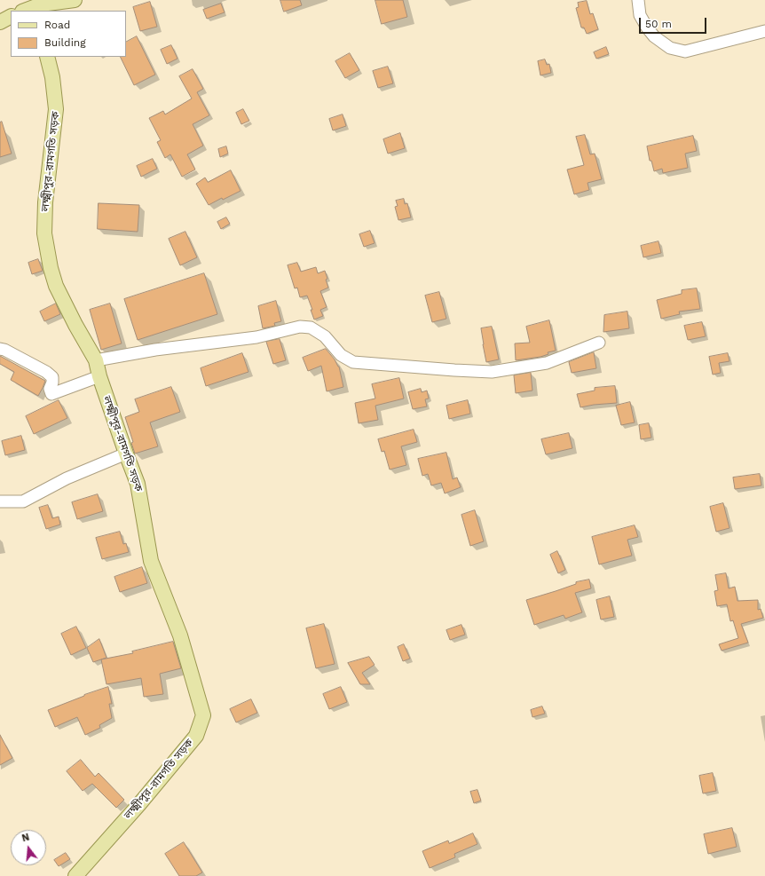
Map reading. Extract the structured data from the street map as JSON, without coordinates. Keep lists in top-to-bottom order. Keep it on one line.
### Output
{"streets":{"main road":["লক্ষ্মীপুর-রামগতি সড়ক"]},"legend":["Road","Building"],"scale_bar":"50 m","north":"top"}
